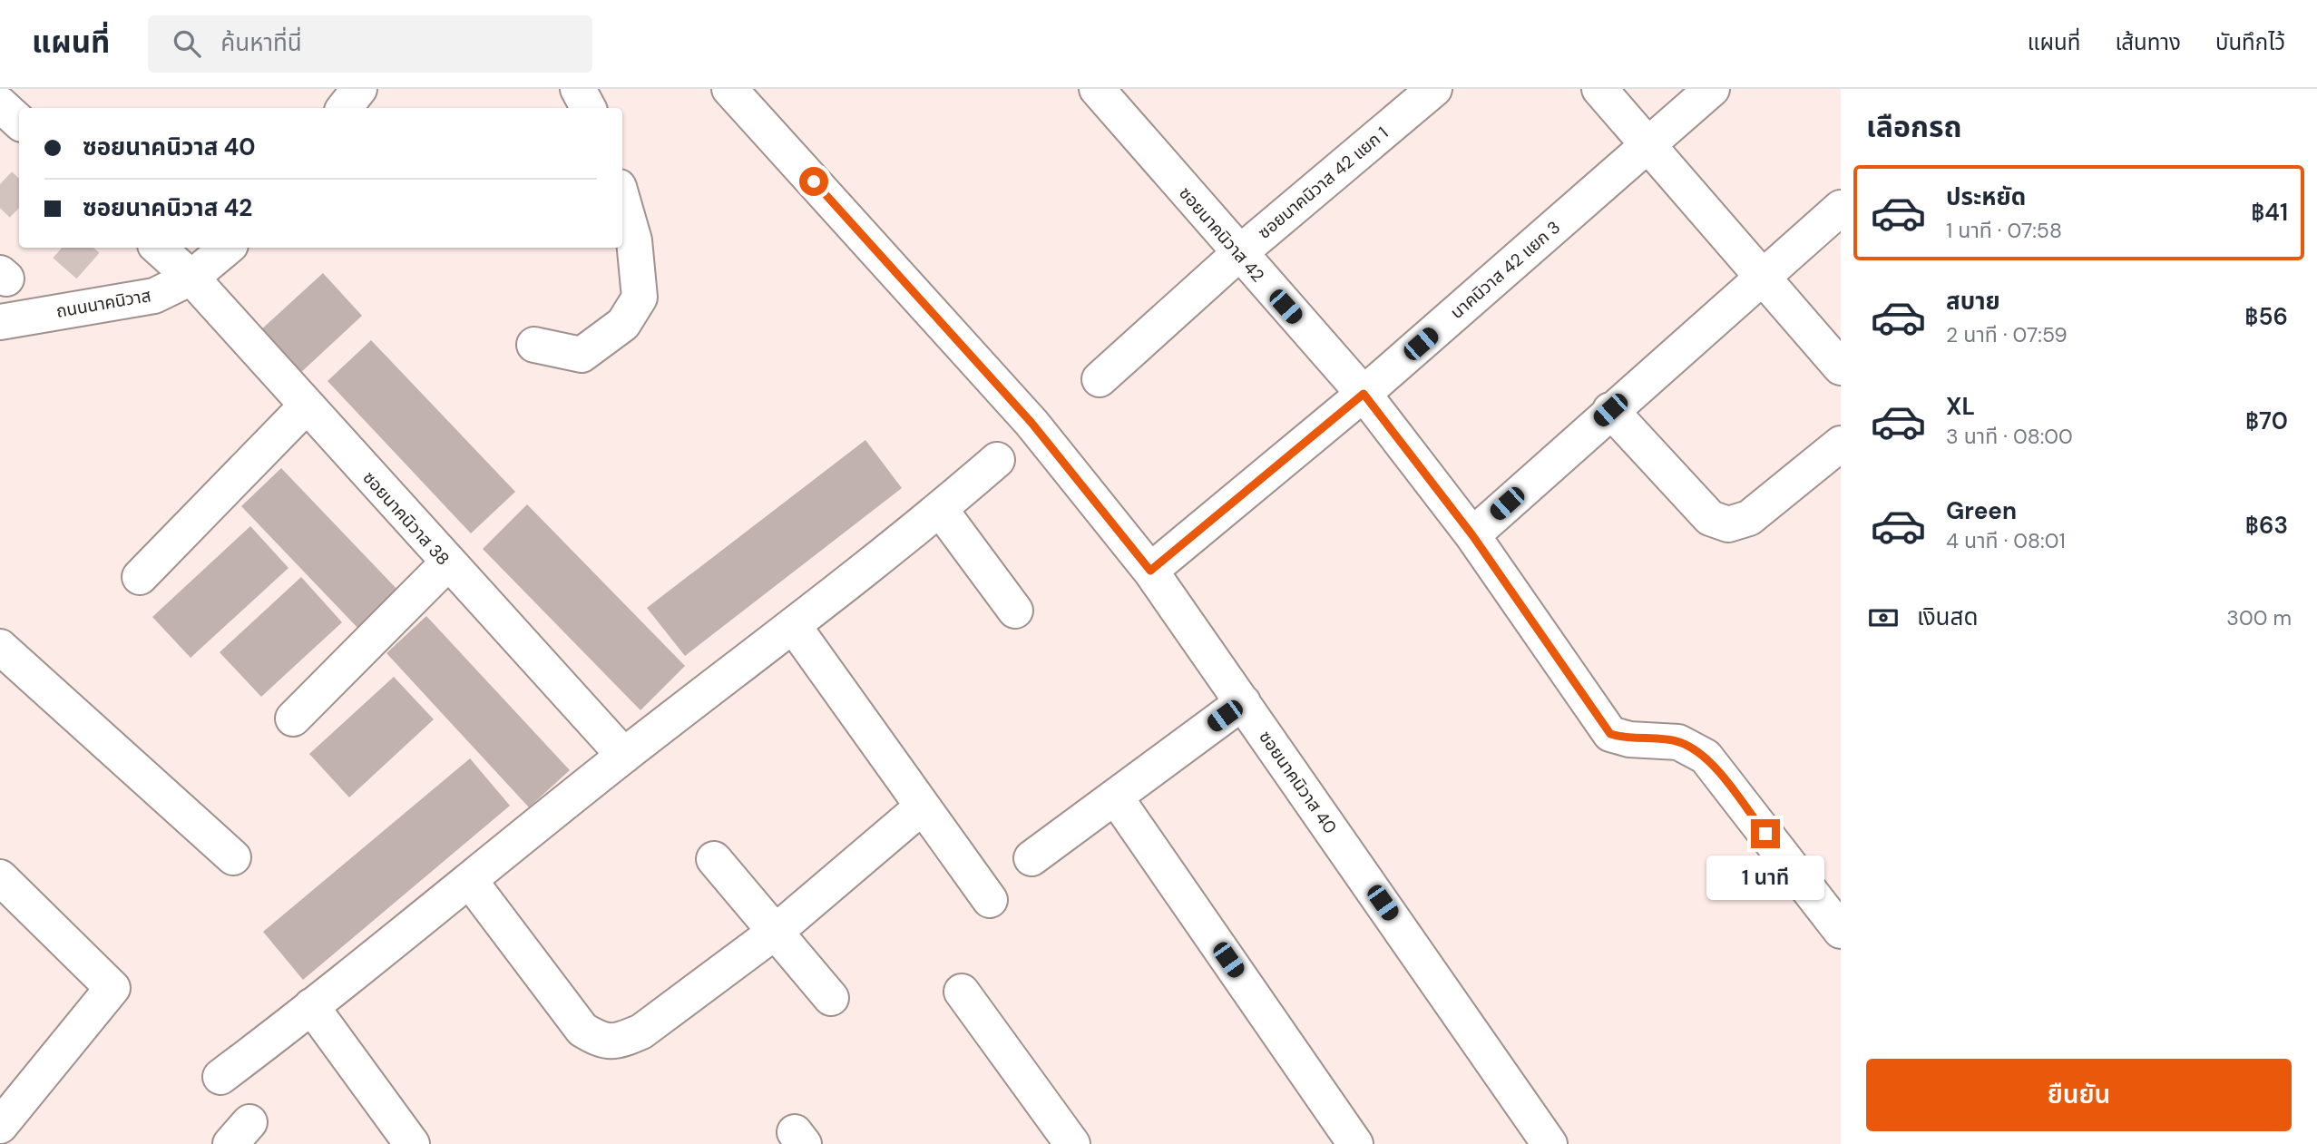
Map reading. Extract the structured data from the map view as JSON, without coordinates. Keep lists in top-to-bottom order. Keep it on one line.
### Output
{"streets":{"street":["ซอยนาคนิวาส 42 แยก 1","ซอยนาคนิวาส 42","นาคนิวาส 42 แยก 3","ถนนนาคนิวาส","ซอยนาคนิวาส 38","ซอยนาคนิวาส 40"]},"crossings":[["ซอยนาคนิวาส 42 แยก 1","ซอยนาคนิวาส 42"],["ซอยนาคนิวาส 42","นาคนิวาส 42 แยก 3"],["นาคนิวาส 42 แยก 3","ซอยนาคนิวาส 40"],["ถนนนาคนิวาส","ซอยนาคนิวาส 38"]],"page":{"header":"แผนที่","search":"ค้นหาที่นี่","nav":["แผนที่","เส้นทาง","บันทึกไว้"],"heading":"เลือกรถ","banner":["ซอยนาคนิวาส 40","ซอยนาคนิวาส 42"],"list":[{"name":"ประหยัด","note":"1 นาที · 07:58","value":"฿41"},{"name":"สบาย","note":"2 นาที · 07:59","value":"฿56"},{"name":"XL","note":"3 นาที · 08:00","value":"฿70"},{"name":"Green","note":"4 นาที · 08:01","value":"฿63"}],"pay":["เงินสด","300 m"],"bubble":"1 นาที","buttons":"ยืนยัน"}}
